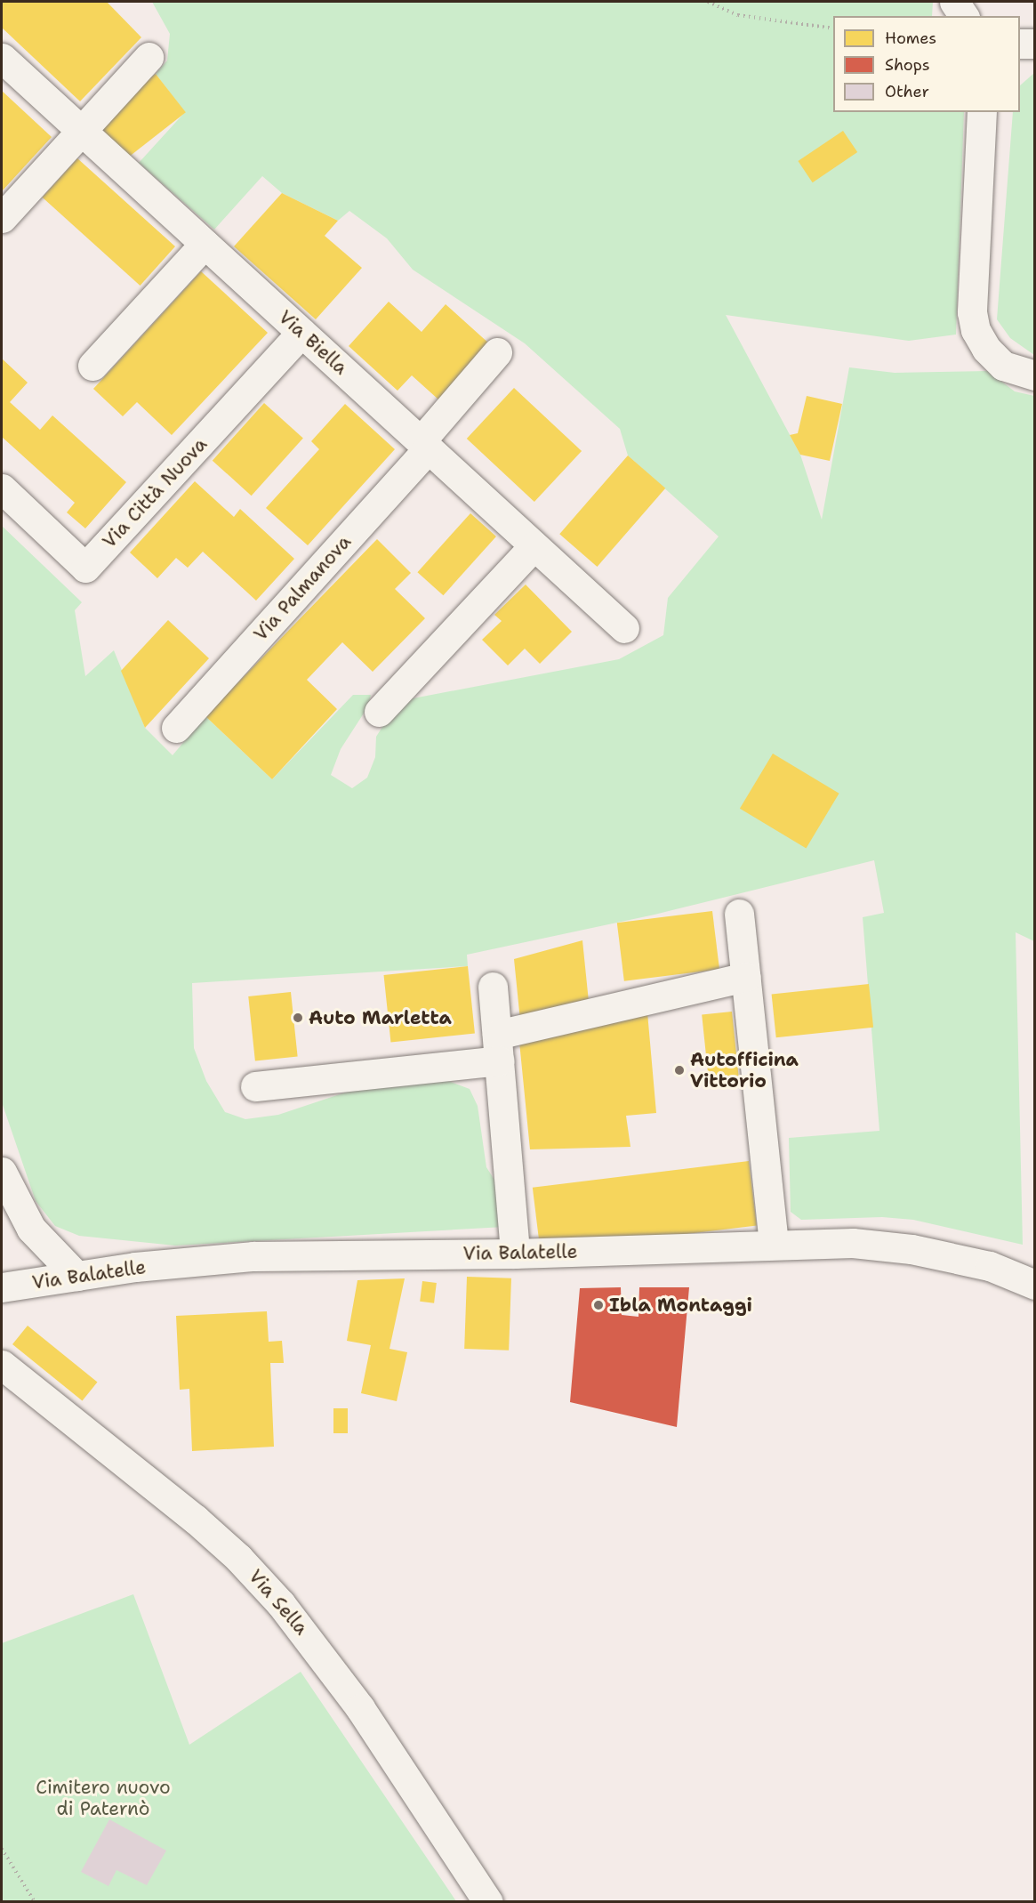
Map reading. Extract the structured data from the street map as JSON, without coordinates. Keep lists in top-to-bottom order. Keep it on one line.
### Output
{"streets":{"street":["Via Biella","Via Città Nuova","Via Palmanova","Via Balatelle","Via Sella"]},"crossings":[["Via Biella","Via Città Nuova"],["Via Biella","Via Palmanova"]],"parks":["Cimitero nuovo di Paternò"],"places":["Auto Marletta","Autofficina Vittorio","Ibla Montaggi"],"legend":["Homes","Shops","Other"]}
